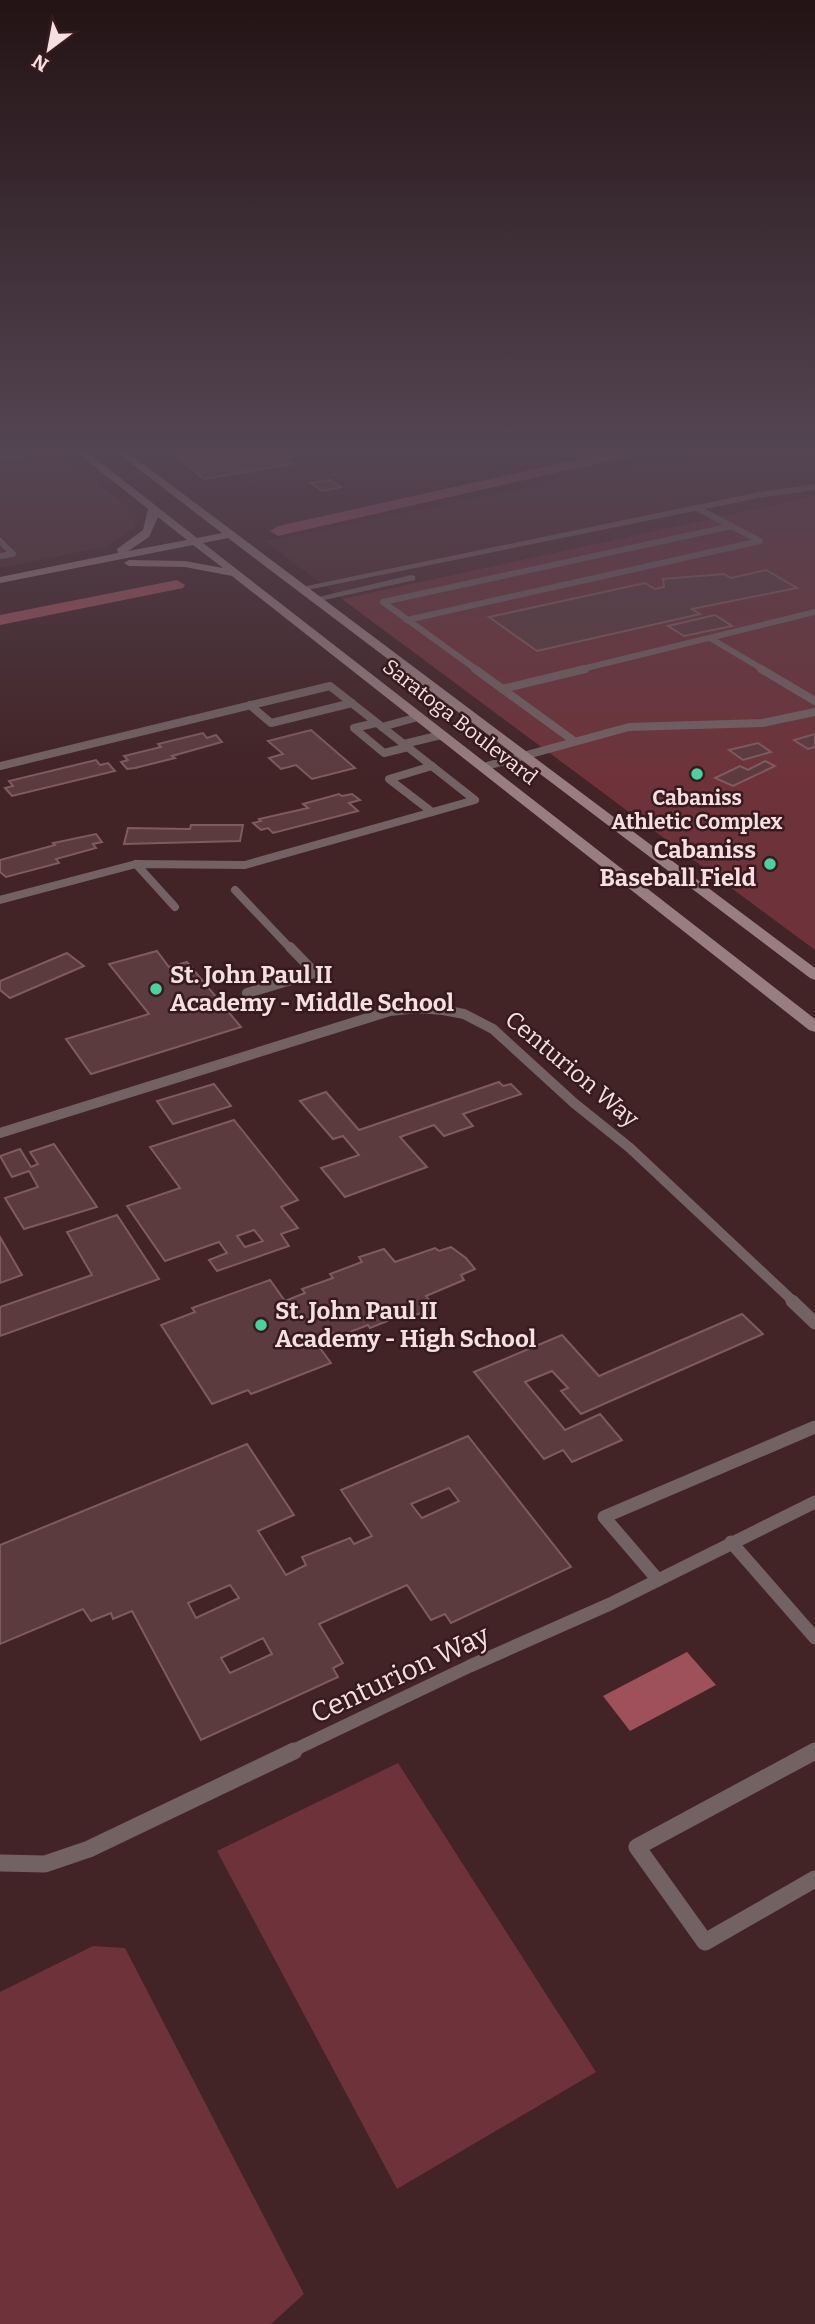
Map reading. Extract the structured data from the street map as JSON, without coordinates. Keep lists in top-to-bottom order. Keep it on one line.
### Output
{"streets":{"main road":["Saratoga Boulevard"],"lane":["Centurion Way"]},"places":["Cabaniss Athletic Complex","Cabaniss Baseball Field","St. John Paul II Academy - Middle School","St. John Paul II Academy - High School"],"north":"bottom left"}
